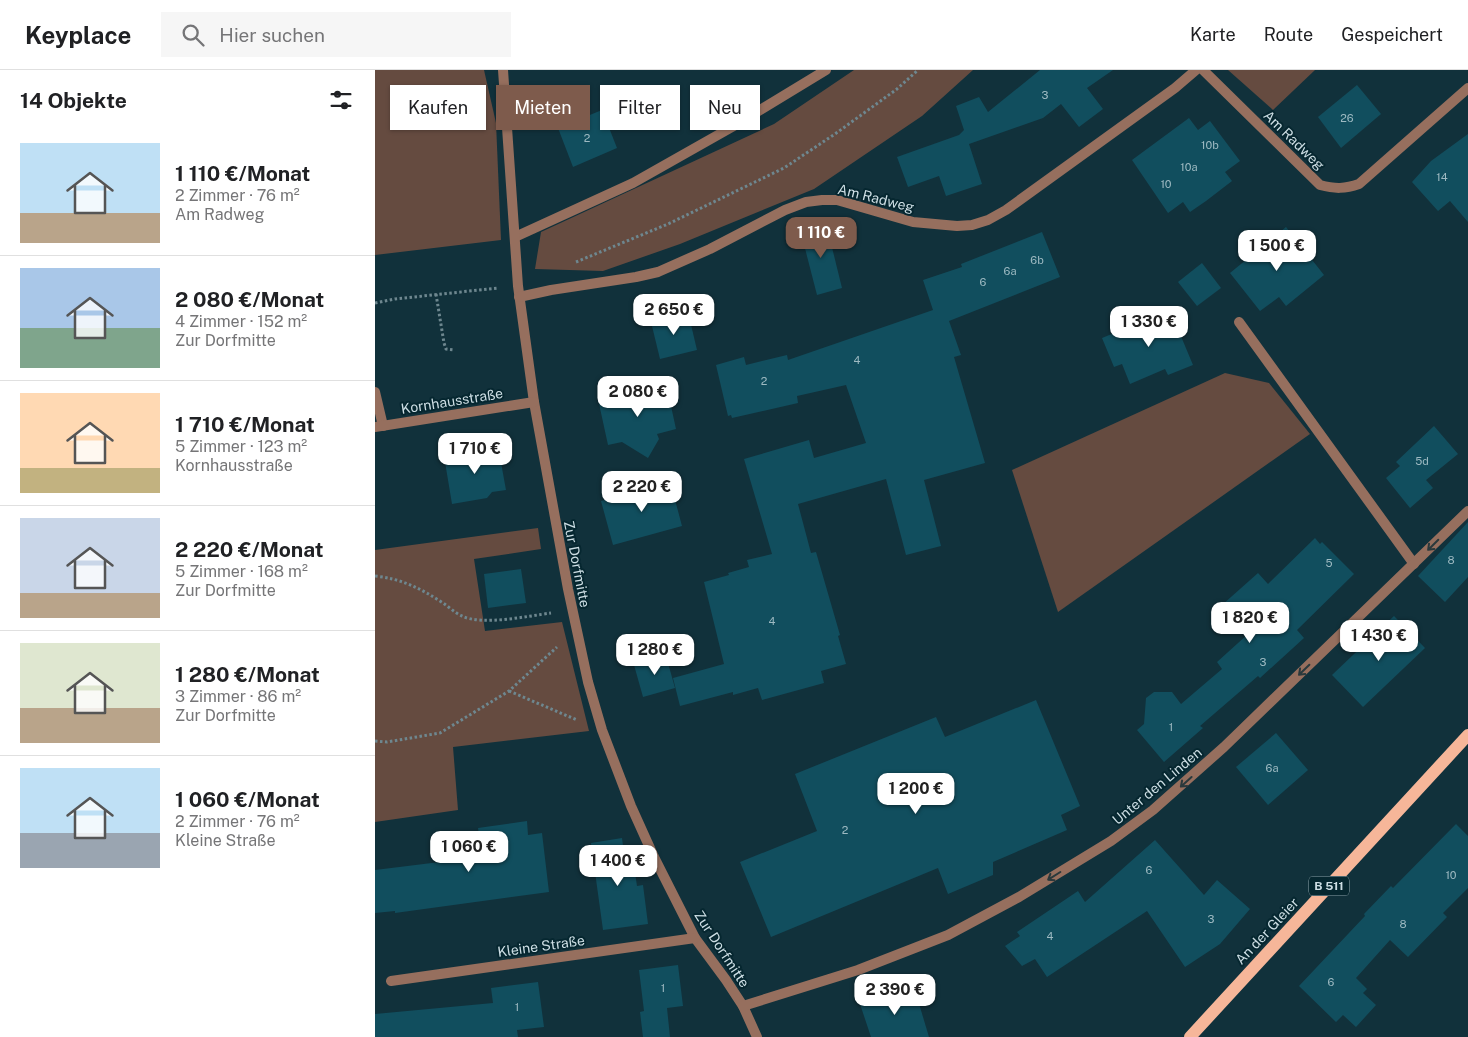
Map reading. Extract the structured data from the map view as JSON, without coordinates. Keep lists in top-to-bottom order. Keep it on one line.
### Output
{"streets":{"main road":["B 511","An der Gleier"],"street":["Am Radweg","Kornhausstraße","Zur Dorfmitte","Unter den Linden","Kleine Straße"]},"crossings":[["Am Radweg","Zur Dorfmitte"],["Kornhausstraße","Zur Dorfmitte"],["Zur Dorfmitte","Unter den Linden"],["Zur Dorfmitte","Kleine Straße"]],"one_way":["Unter den Linden"],"house_numbers":["3","26","2","10b","10a","14","10","6b","6a","6","4","2","5d","8","5","4","3","1","6a","2","6","10","3","8","4","6","1","1"],"page":{"header":"Keyplace","search":"Hier suchen","nav":["Karte","Route","Gespeichert"],"heading":"14 Objekte","chip":["Kaufen","Mieten","Filter","Neu"],"list":[{"name":"1 110 €/Monat","note":"2 Zimmer · 76 m² · Am Radweg"},{"name":"2 080 €/Monat","note":"4 Zimmer · 152 m² · Zur Dorfmitte"},{"name":"1 710 €/Monat","note":"5 Zimmer · 123 m² · Kornhausstraße"},{"name":"2 220 €/Monat","note":"5 Zimmer · 168 m² · Zur Dorfmitte"},{"name":"1 280 €/Monat","note":"3 Zimmer · 86 m² · Zur Dorfmitte"},{"name":"1 060 €/Monat","note":"2 Zimmer · 76 m² · Kleine Straße"}],"price":["1 110 €","1 500 €","2 650 €","1 330 €","2 080 €","1 710 €","2 220 €","1 820 €","1 430 €","1 280 €","1 200 €","1 060 €","1 400 €","2 390 €"]}}
